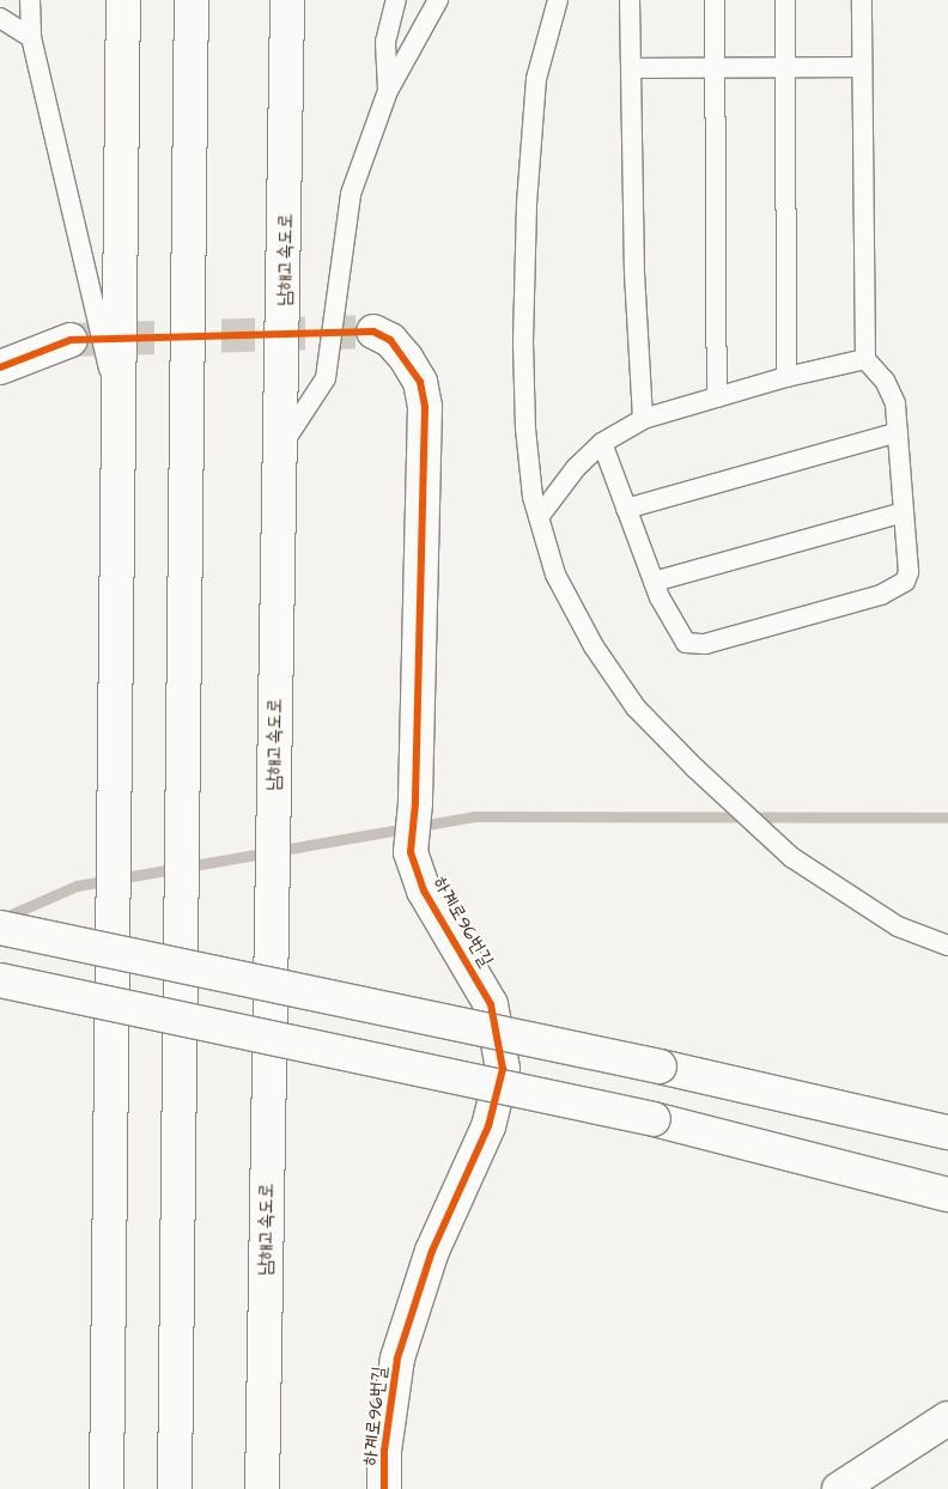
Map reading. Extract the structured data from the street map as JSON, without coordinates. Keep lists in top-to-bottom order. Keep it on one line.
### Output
{"streets":{"main road":["남해고속도로","하계로96번길"]}}
